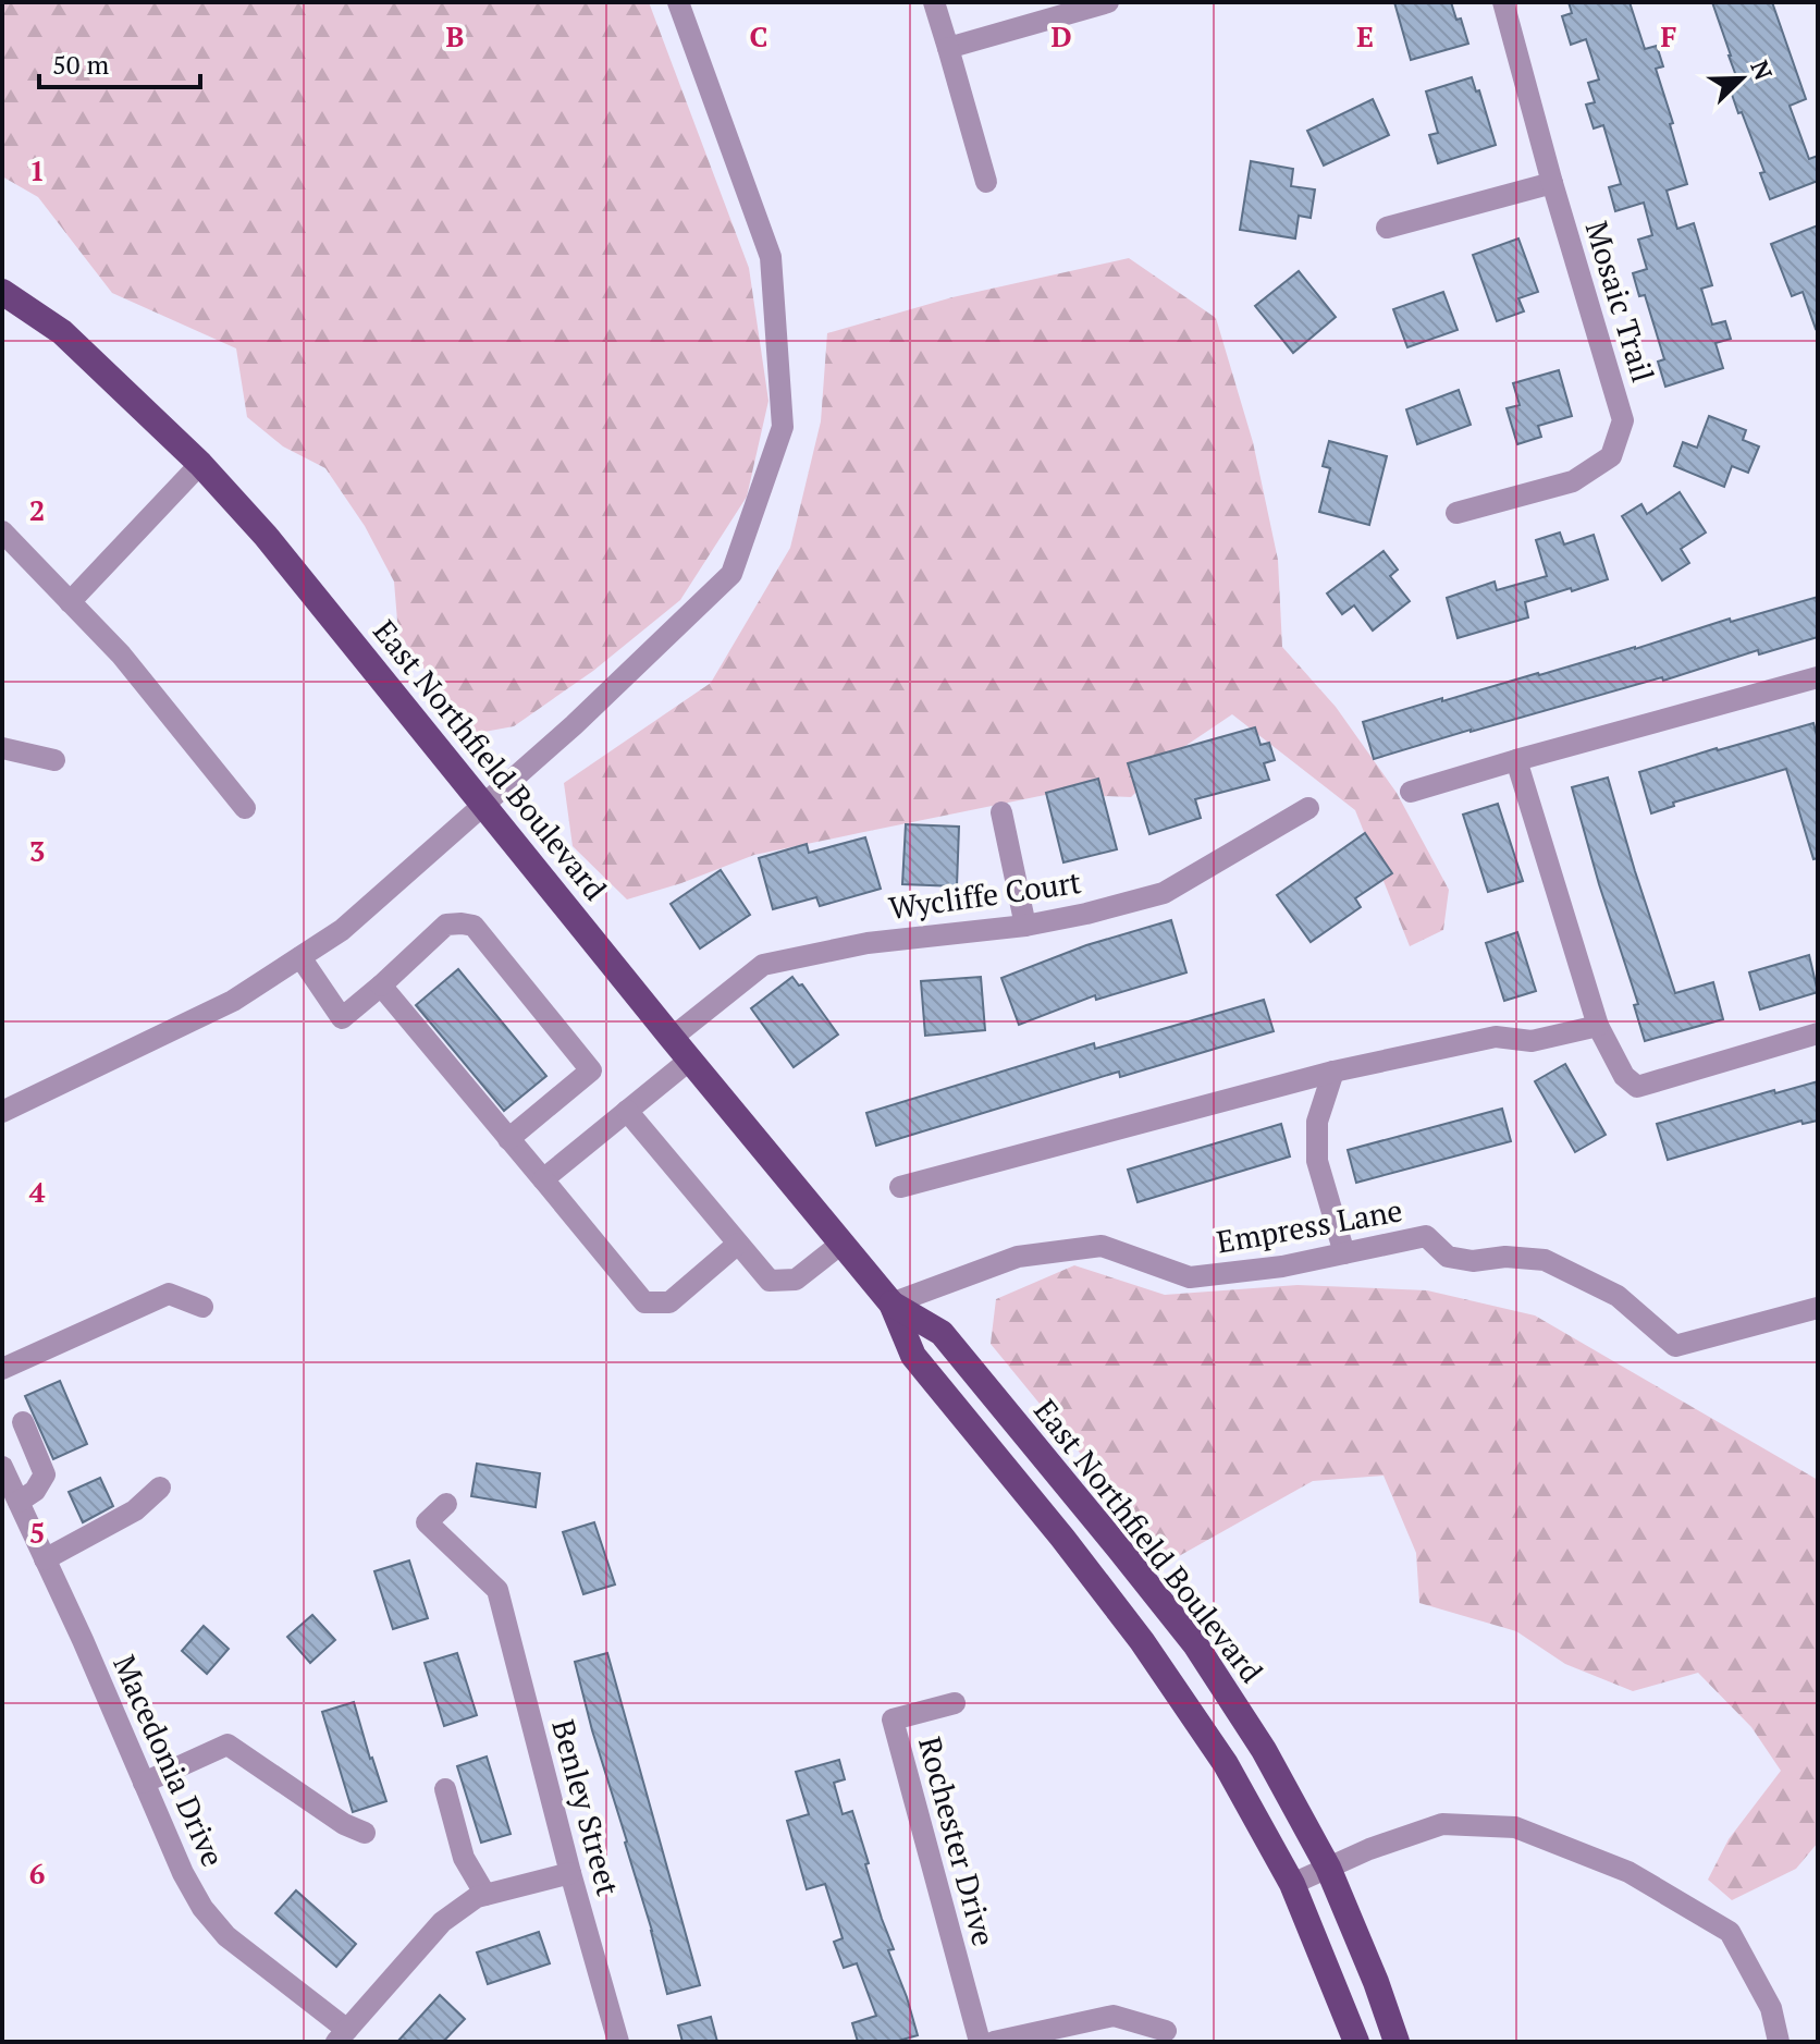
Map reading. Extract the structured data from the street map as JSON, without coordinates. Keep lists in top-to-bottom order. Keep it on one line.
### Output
{"streets":{"main road":["East Northfield Boulevard"],"street":["Mosaic Trail","Wycliffe Court","Empress Lane","Macedonia Drive","Benley Street","Rochester Drive"]},"crossings":[["East Northfield Boulevard","Wycliffe Court"],["East Northfield Boulevard","Empress Lane"]],"scale_bar":"50 m","north":"top right","grid":{"columns":["B","C","D","E","F"],"rows":["1","2","3","4","5","6"]}}
